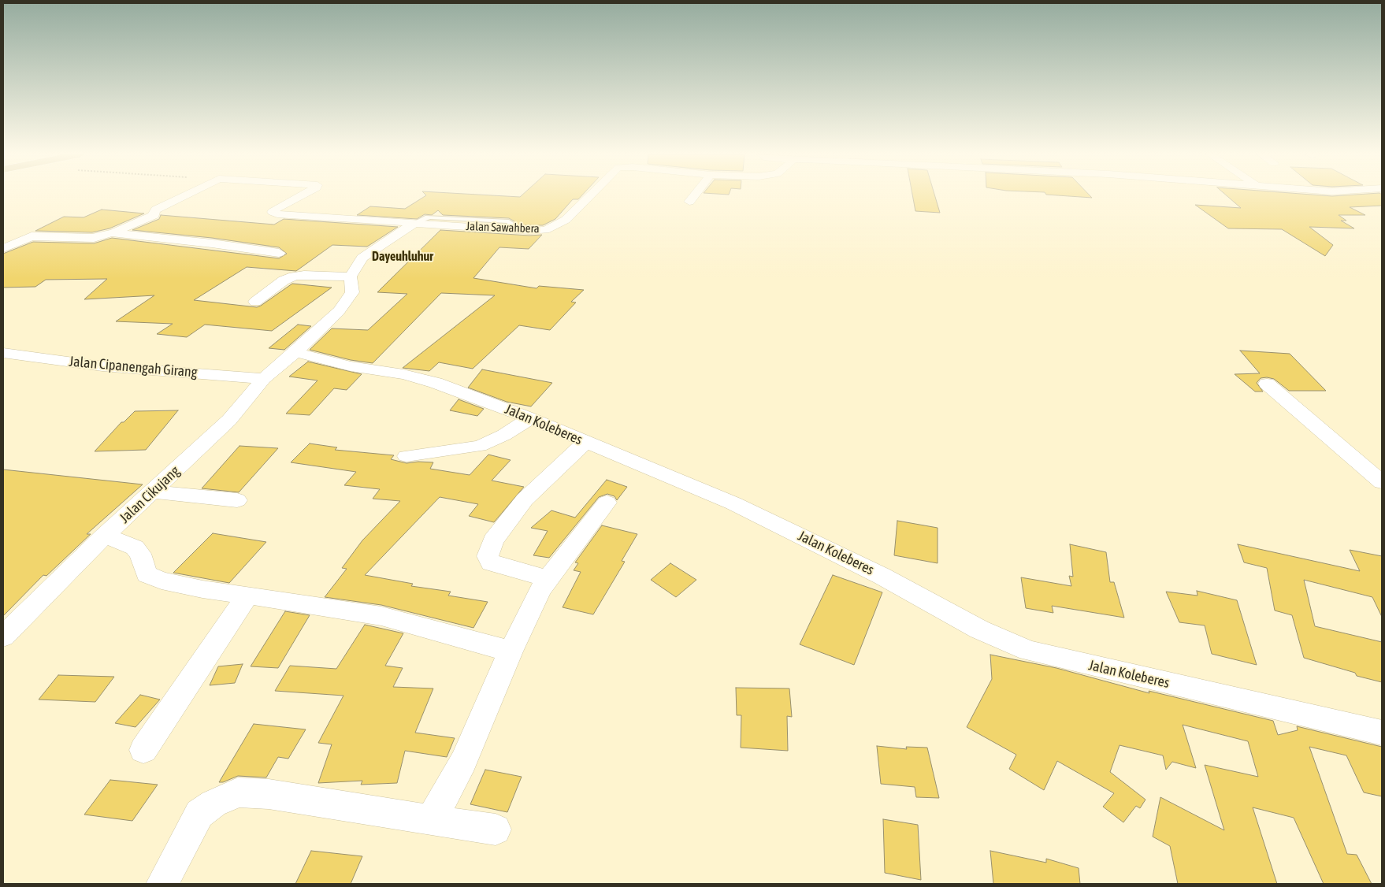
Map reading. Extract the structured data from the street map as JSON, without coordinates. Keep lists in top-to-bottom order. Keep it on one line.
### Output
{"streets":{"street":["Jalan Sawahbera","Jalan Cipanengah Girang","Jalan Koleberes","Jalan Cikujang"]},"crossings":[["Jalan Cipanengah Girang","Jalan Cikujang"],["Jalan Koleberes","Jalan Cikujang"]],"districts":["Dayeuhluhur"]}
